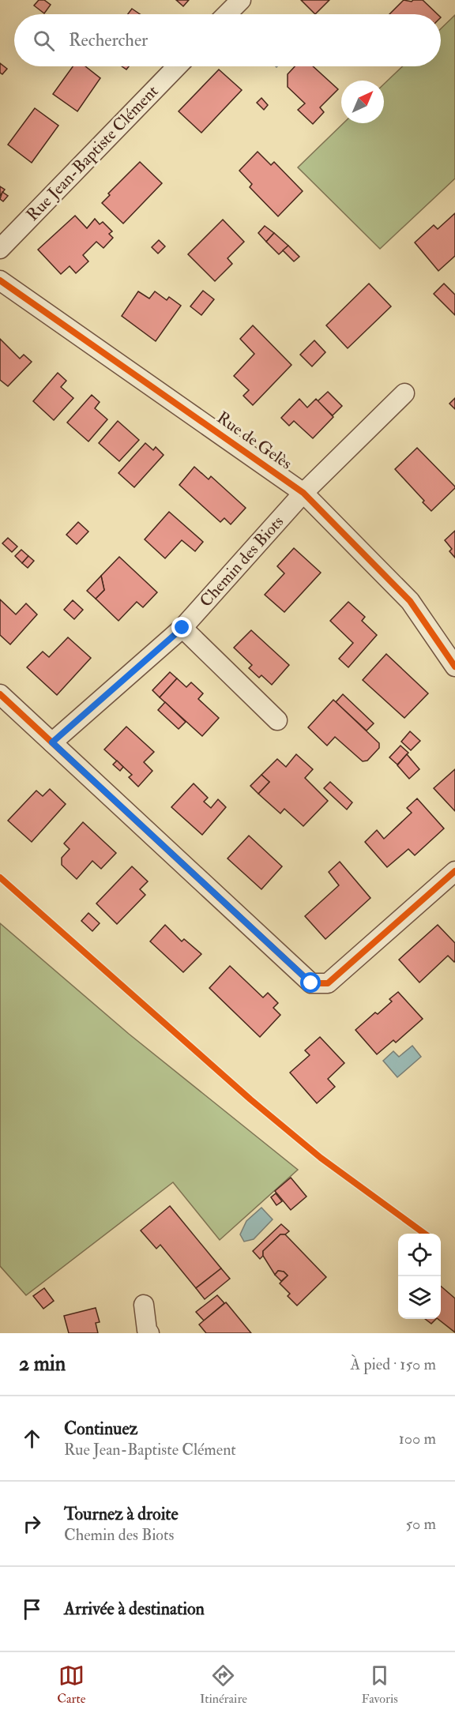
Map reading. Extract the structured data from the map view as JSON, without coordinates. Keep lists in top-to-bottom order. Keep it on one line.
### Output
{"streets":{"street":["Rue Jean-Baptiste Clément","Rue de Gelès","Chemin des Biots"]},"crossings":[["Rue de Gelès","Chemin des Biots"]],"north":"top right","page":{"search":"Rechercher","heading":["2 min","À pied · 150 m"],"list":[["Continuez","Rue Jean-Baptiste Clément","100 m"],["Tournez à droite","Chemin des Biots","50 m"],"Arrivée à destination"],"nav":["Carte","Itinéraire","Favoris"]}}
